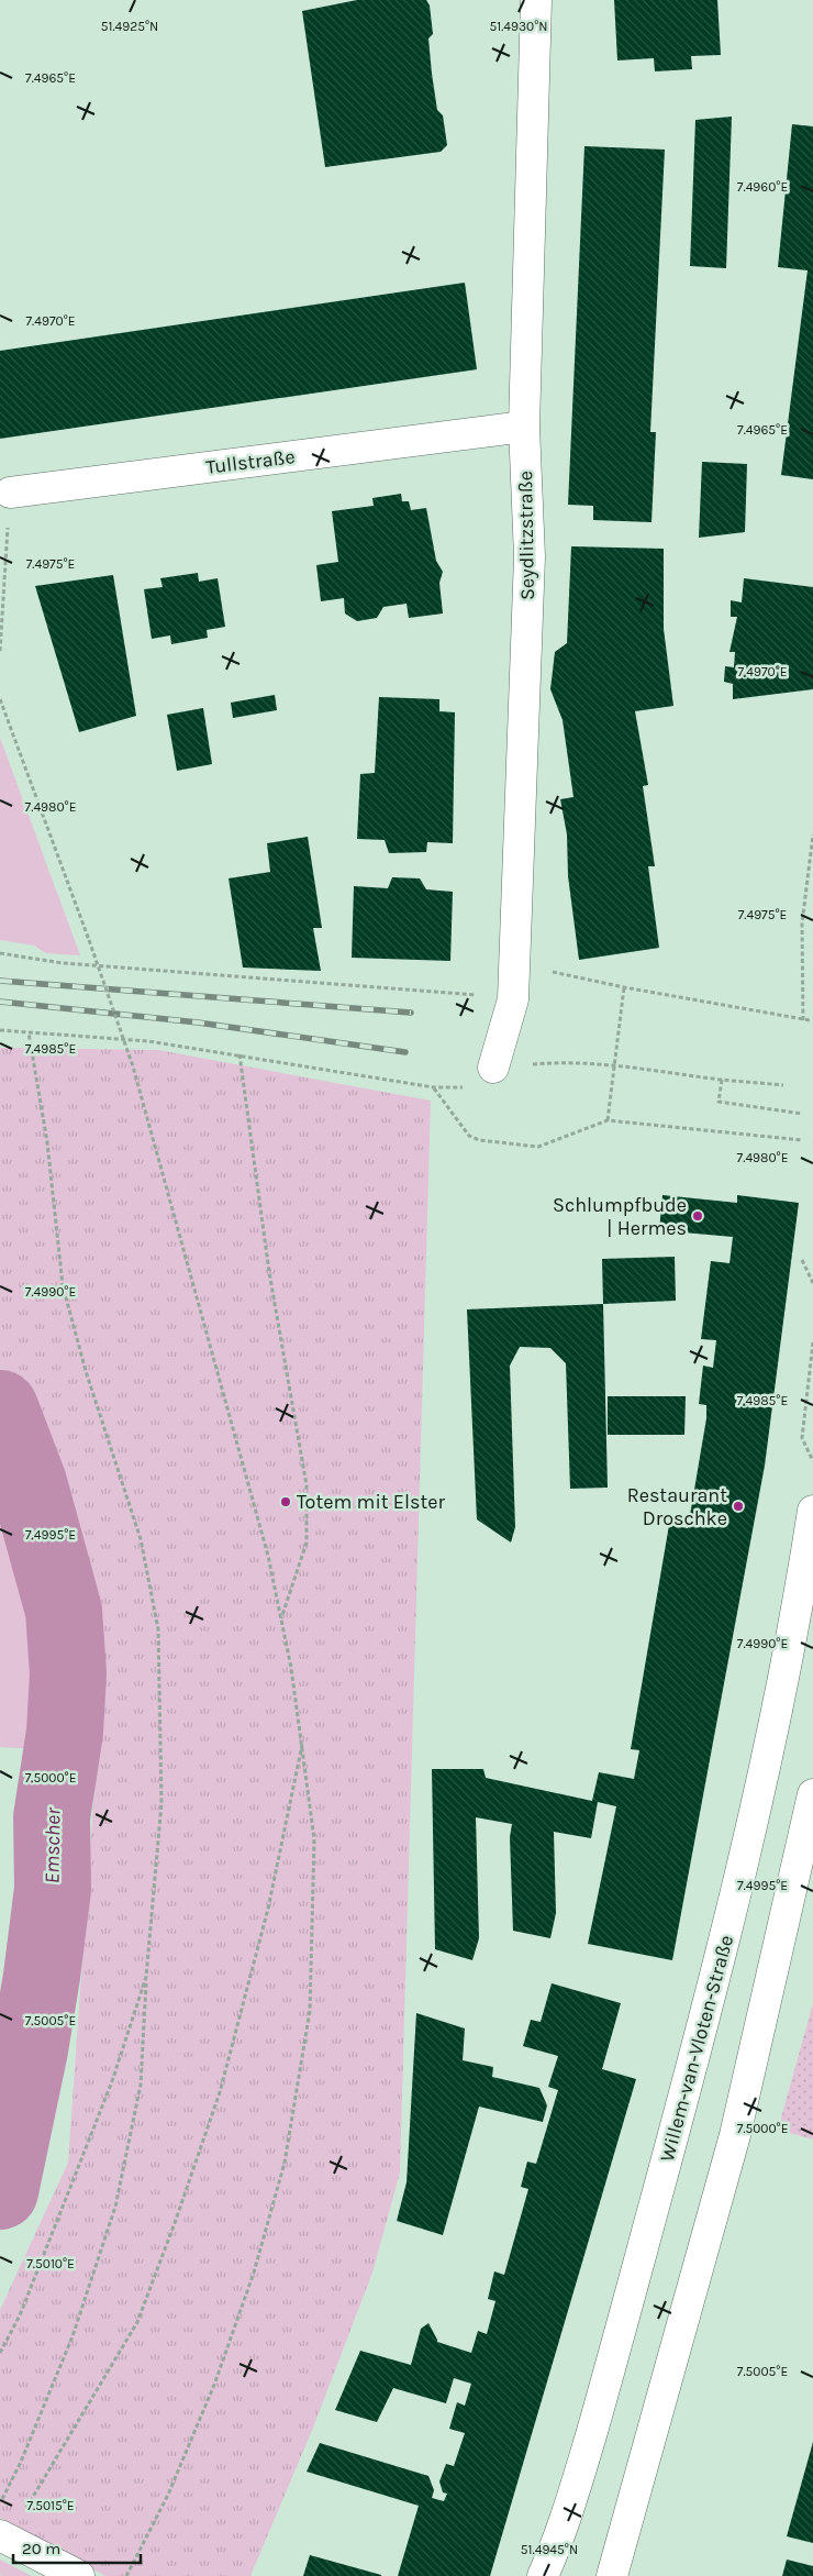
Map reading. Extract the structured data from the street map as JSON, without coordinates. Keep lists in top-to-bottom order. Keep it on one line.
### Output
{"streets":{"main road":["Tullstraße","Seydlitzstraße","Willem-van-Vloten-Straße"]},"crossings":[["Tullstraße","Seydlitzstraße"]],"water":["Emscher"],"places":["Schlumpfbude | Hermes","Totem mit Elster","Restaurant Droschke"],"scale_bar":"20 m","coordinates":["51.4925°N","51.4930°N","7.4965°E","7.4960°E","7.4970°E","7.4975°E","7.4980°E","7.4985°E","7.4990°E","7.4995°E","7.5000°E","7.5005°E","7.5010°E","7.5015°E","51.4945°N"]}
